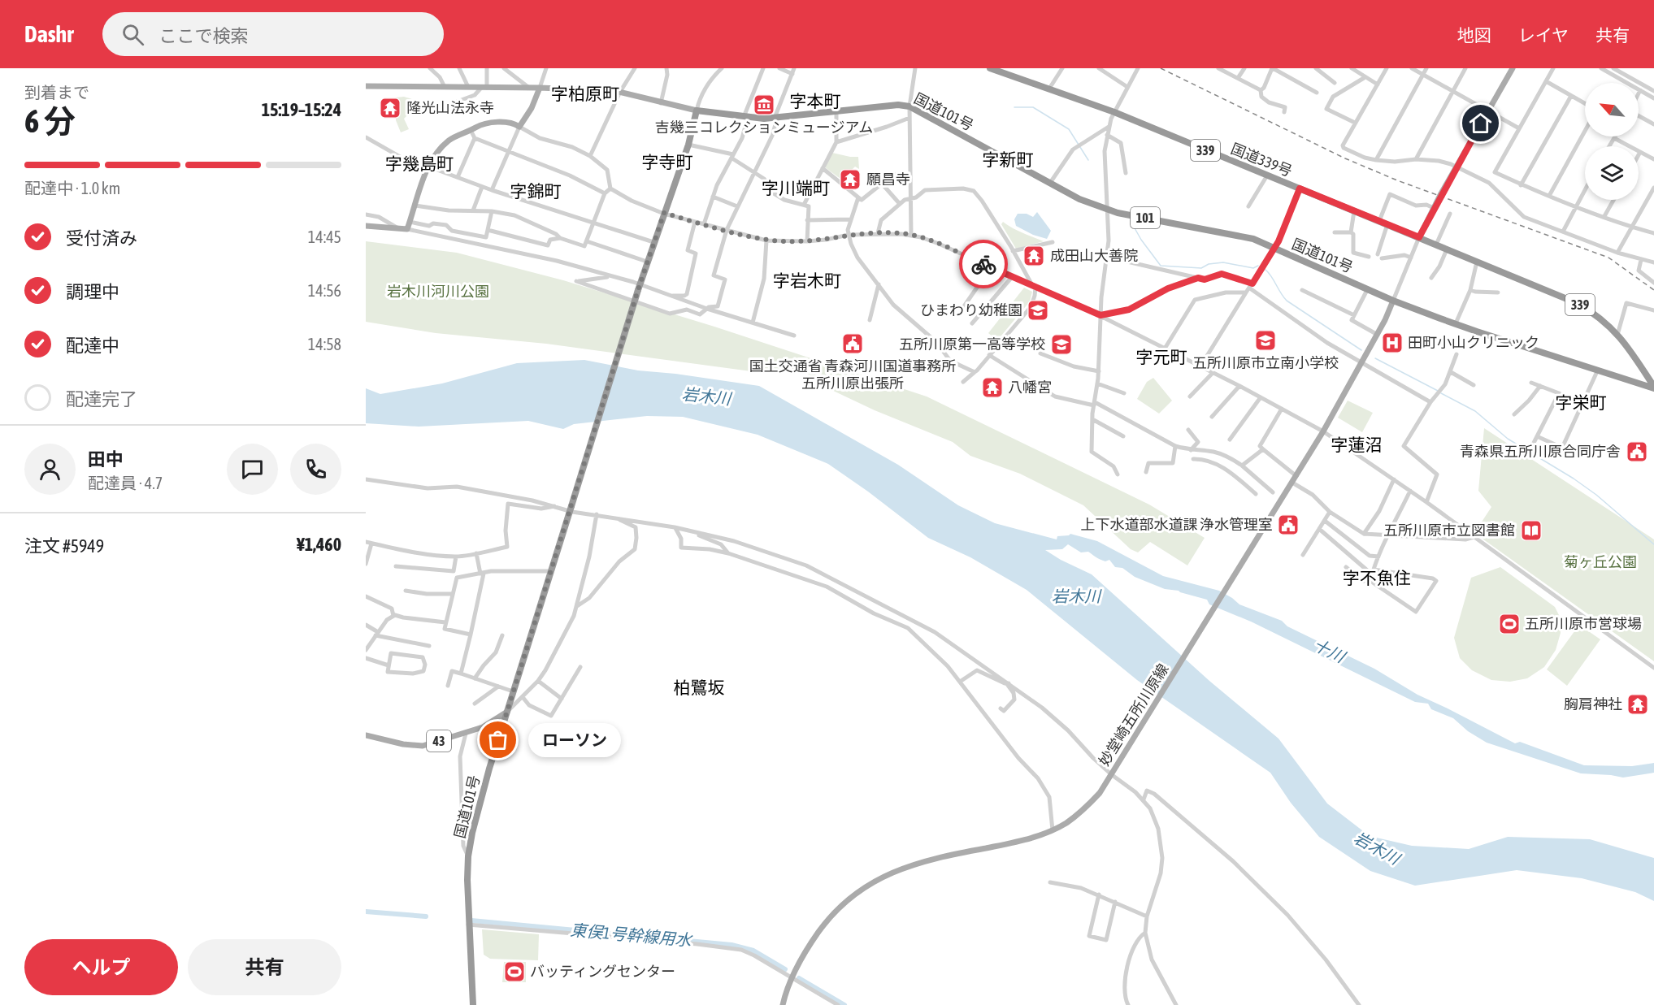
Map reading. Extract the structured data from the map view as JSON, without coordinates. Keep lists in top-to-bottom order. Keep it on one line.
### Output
{"streets":{"highway":["国道101号","339","国道339号","101"],"main road":["妙堂崎五所川原線","43"]},"crossings":[["国道101号","国道339号"],["国道101号","妙堂崎五所川原線"],["国道101号","43"]],"districts":["字柏原町","字本町","字新町","字寺町","字幾島町","字川端町","字錦町","字岩木町","字元町","字栄町","字蓮沼","字不魚住","柏鷺坂"],"water":["岩木川","十川","東俣1号幹線用水"],"parks":["岩木川河川公園","菊ヶ丘公園"],"places":{"museum":["吉幾三コレクションミュージアム"],"temple":["隆光山法永寺","願昌寺","成田山大善院","八幡宮","胸肩神社"],"school or university":["ひまわり幼稚園","五所川原市立南小学校","五所川原第一高等学校"],"hospital":["田町小山クリニック"],"public building":["国土交通省 青森河川国道事務所 五所川原出張所","青森県五所川原合同庁舎","上下水道部水道課 浄水管理室"],"library":["五所川原市立図書館"],"sports":["五所川原市営球場","バッティングセンター"],"other":["ローソン"]},"north":"top left","page":{"header":"Dashr","search":"ここで検索","nav":["地図","レイヤ","共有"],"heading":["6 分","到着まで","15:19–15:24"],"panel":["田中","配達員 · 4.7","注文 #5949","¥1,460"],"bar":"配達中 · 1.0 km","list":[["受付済み","14:45"],["調理中","14:56"],["配達中","14:58"],"配達完了"],"bubble":"ローソン","buttons":["ヘルプ","共有"]}}
